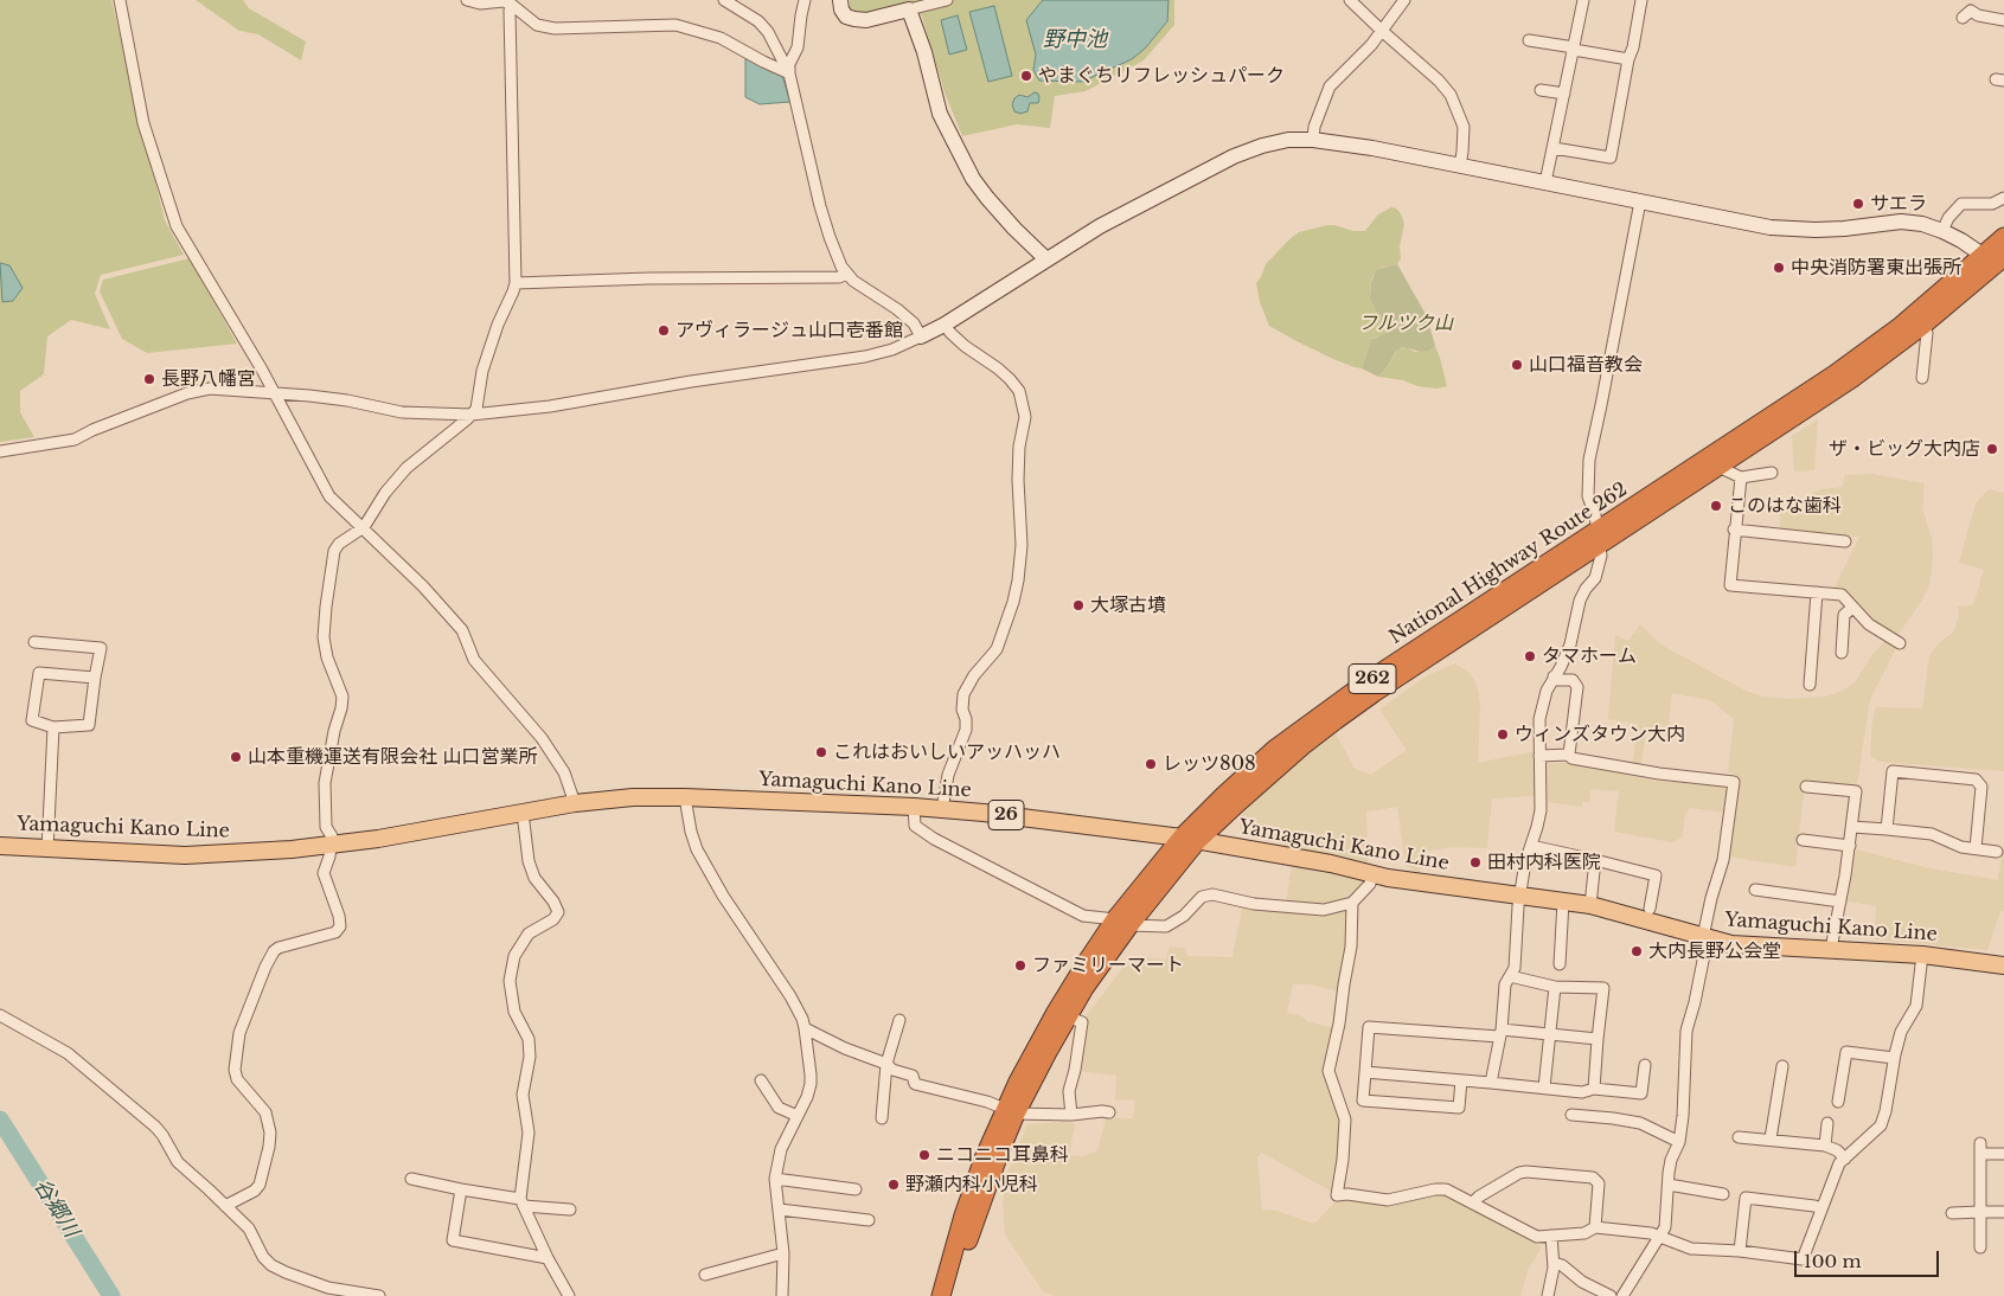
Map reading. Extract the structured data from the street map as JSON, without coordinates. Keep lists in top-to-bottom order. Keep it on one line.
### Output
{"streets":{"highway":["National Highway Route 262","262"],"main road":["Yamaguchi Kano Line","26"]},"crossings":[["National Highway Route 262","Yamaguchi Kano Line"]],"water":["野中池","谷郷川"],"parks":["フルツク山"],"places":["やまぐちリフレッシュパーク","サエラ","中央消防署東出張所","アヴィラージュ山口壱番館","山口福音教会","長野八幡宮","ザ・ビッグ大内店","このはな歯科","大塚古墳","タマホーム","ウィンズタウン大内","これはおいしいアッハッハ","山本重機運送有限会社 山口営業所","レッツ808","田村内科医院","大内長野公会堂","ファミリーマート","ニコニコ耳鼻科","野瀬内科小児科"],"scale_bar":"100 m"}
